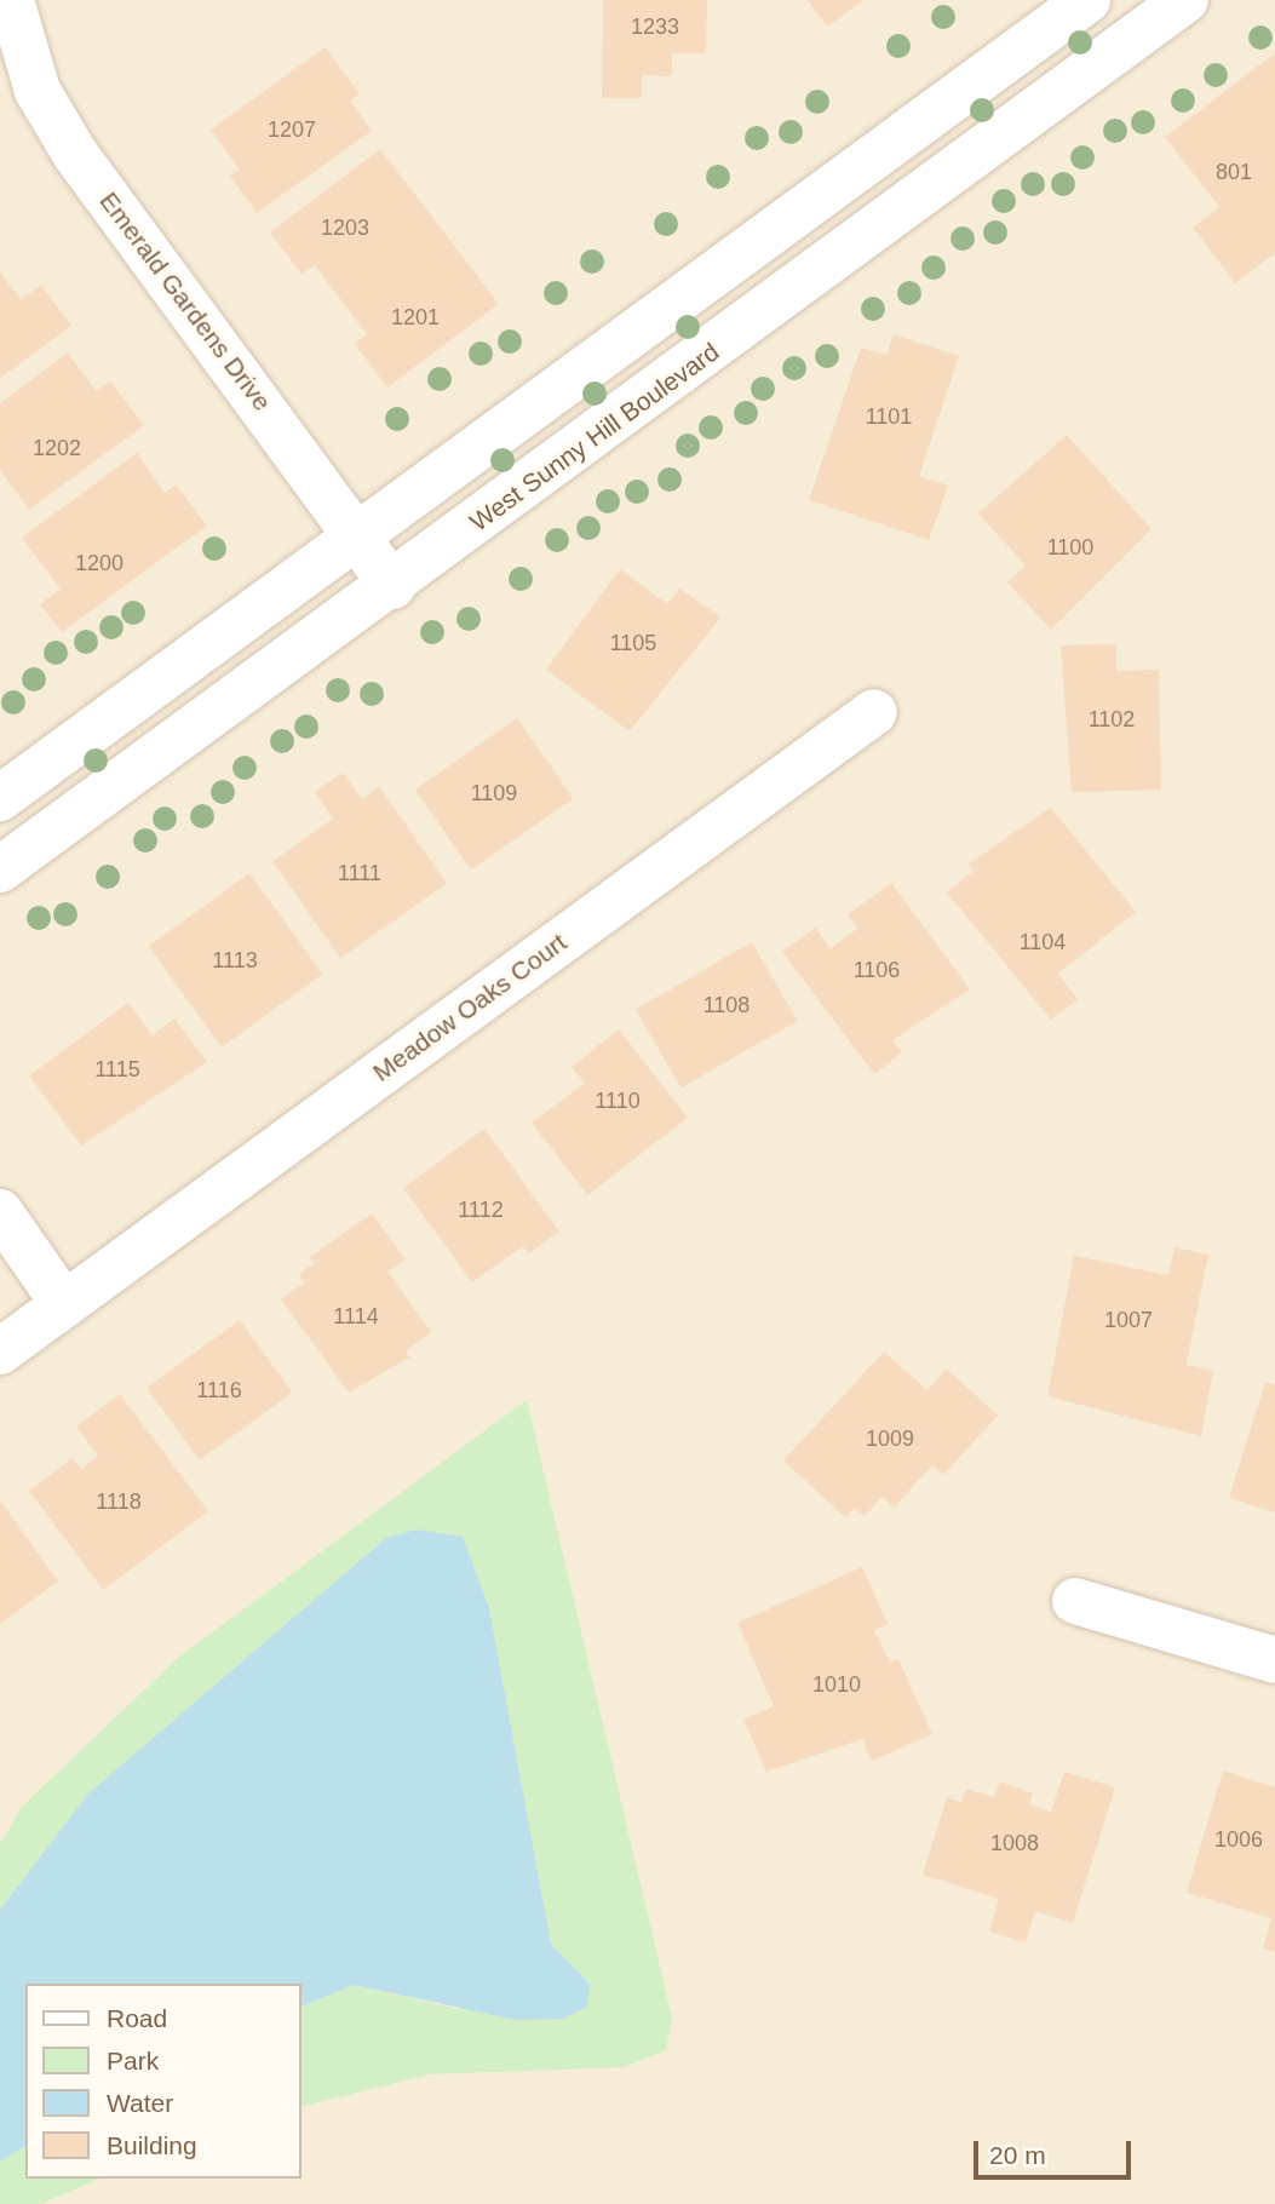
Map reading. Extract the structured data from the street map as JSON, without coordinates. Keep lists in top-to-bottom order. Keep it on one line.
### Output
{"streets":{"street":["Emerald Gardens Drive","West Sunny Hill Boulevard","Meadow Oaks Court"]},"crossings":[["Emerald Gardens Drive","West Sunny Hill Boulevard"]],"house_numbers":["1233","1207","801","1203","1201","1101","1202","1100","1200","1105","1102","1109","1111","1104","1113","1106","1108","1115","1110","1112","1114","1007","1116","1009","1118","1010","1006","1008"],"legend":["Road","Park","Water","Building"],"scale_bar":"20 m"}
